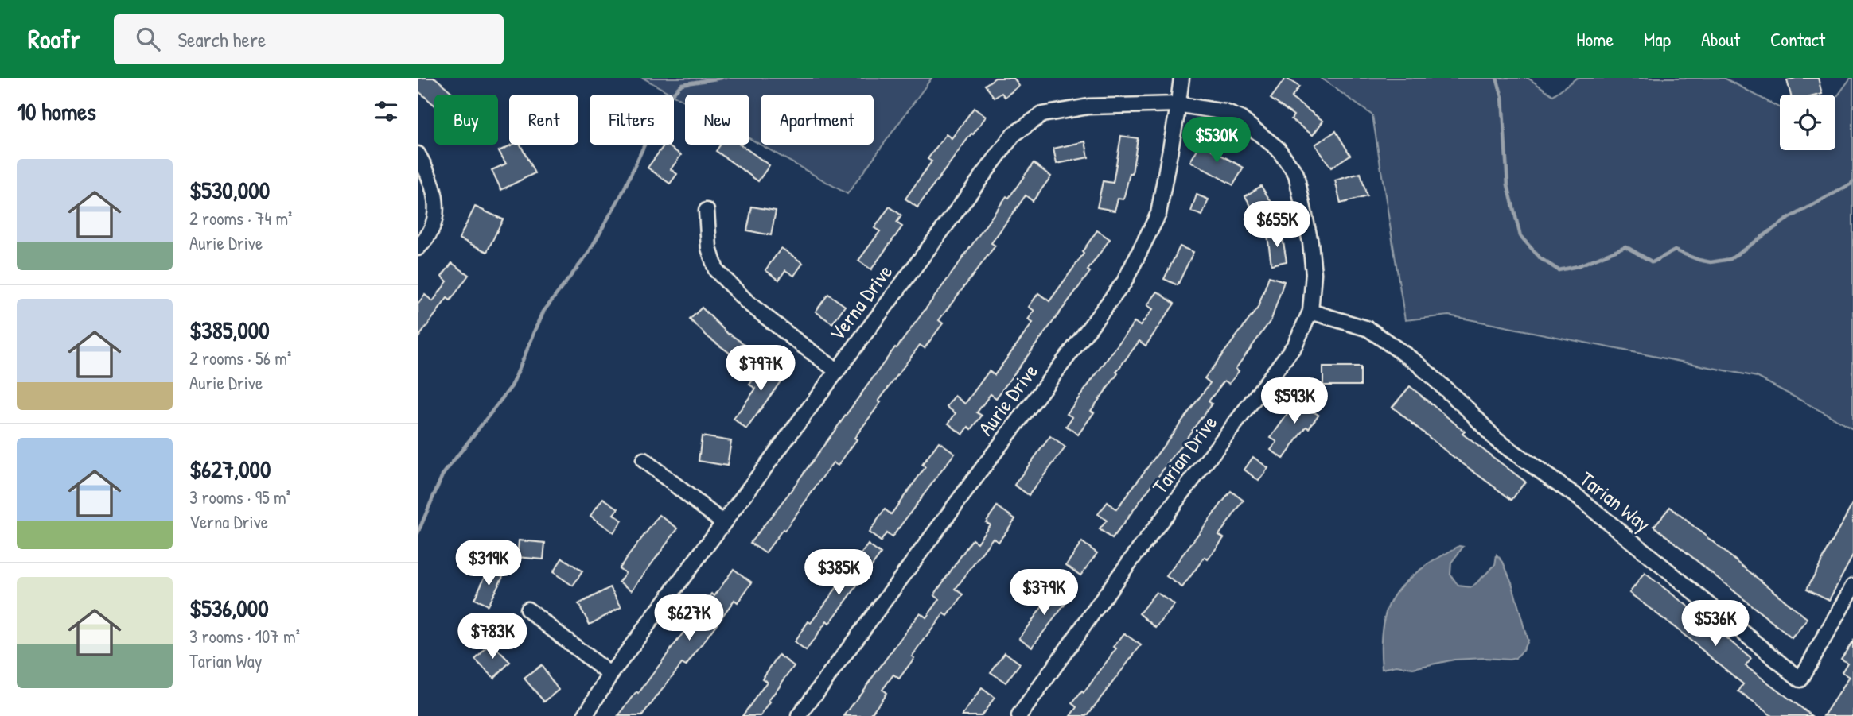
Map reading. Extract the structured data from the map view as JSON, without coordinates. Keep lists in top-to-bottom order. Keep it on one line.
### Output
{"streets":{"street":["Verna Drive","Aurie Drive","Tarian Drive","Tarian Way"]},"crossings":[["Verna Drive","Aurie Drive"],["Verna Drive","Tarian Drive"],["Aurie Drive","Tarian Drive"],["Tarian Drive","Tarian Way"]],"page":{"header":"Roofr","search":"Search here","nav":["Home","Map","About","Contact"],"heading":"10 homes","chip":["Buy","Rent","Filters","New","Apartment"],"price":["$530K","$655K","$797K","$593K","$319K","$385K","$379K","$627K","$536K","$783K"],"list":[{"name":"$530,000","note":"2 rooms · 74 m² · Aurie Drive"},{"name":"$385,000","note":"2 rooms · 56 m² · Aurie Drive"},{"name":"$627,000","note":"3 rooms · 95 m² · Verna Drive"},{"name":"$536,000","note":"3 rooms · 107 m² · Tarian Way"}]}}
